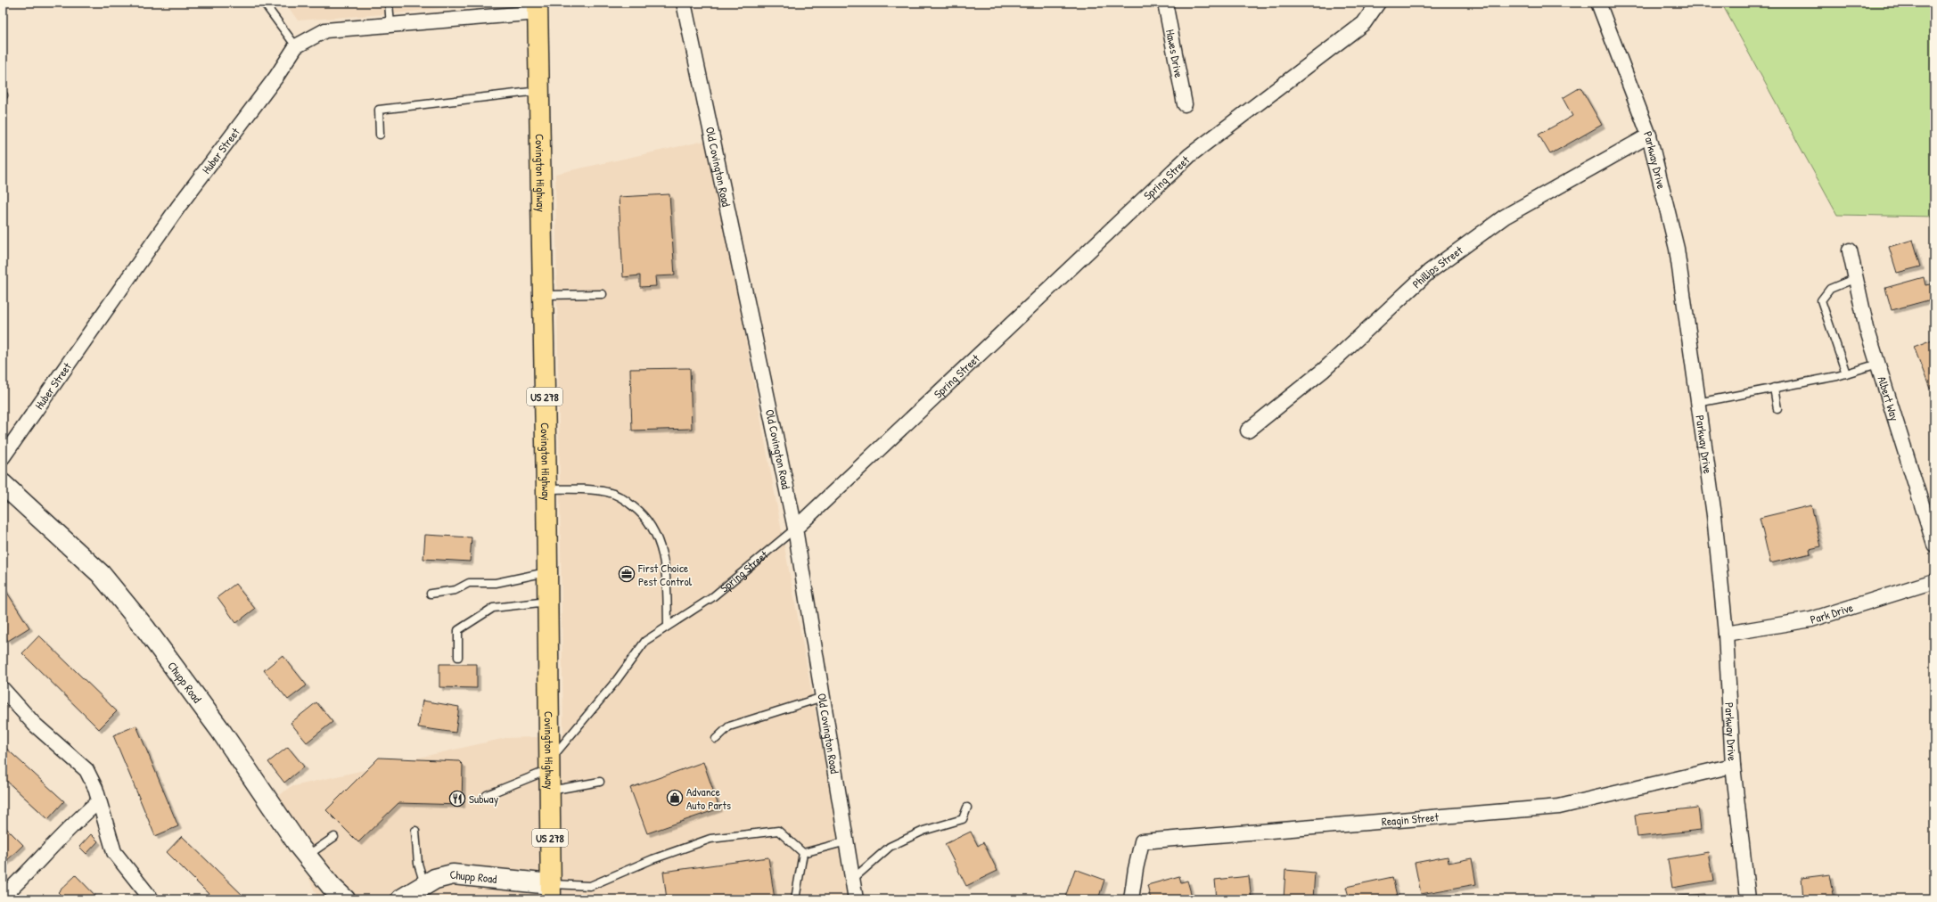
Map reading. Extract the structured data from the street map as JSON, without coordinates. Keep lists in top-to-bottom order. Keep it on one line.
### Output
{"streets":{"main road":["Covington Highway","US 278"],"street":["Hawes Drive","Huber Street","Parkway Drive","Old Covington Road","Spring Street","Phillips Street","Albert Way","Park Drive","Chupp Road","Reagin Street"]},"crossings":[["Huber Street","Covington Highway"],["Parkway Drive","Phillips Street"],["Parkway Drive","Park Drive"],["Parkway Drive","Reagin Street"],["Old Covington Road","Spring Street"],["Covington Highway","Spring Street"],["Covington Highway","Chupp Road"]],"places":{"office":["First Choice Pest Control"],"shop":["Advance Auto Parts"],"restaurant":["Subway"]}}
